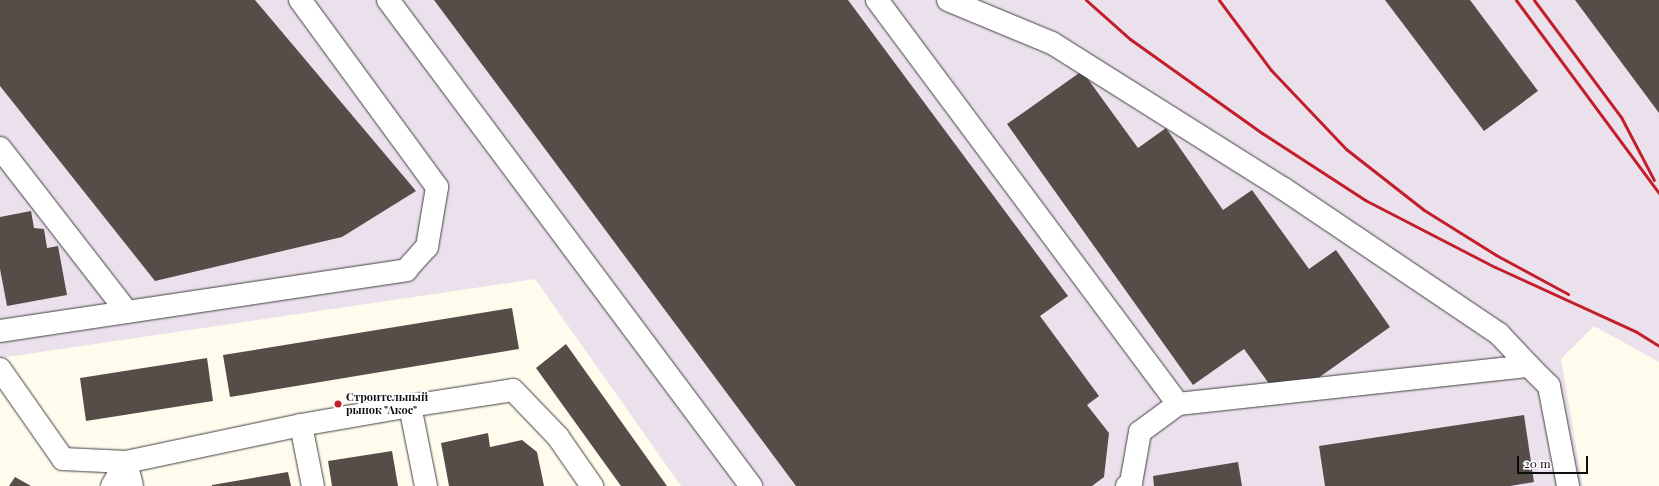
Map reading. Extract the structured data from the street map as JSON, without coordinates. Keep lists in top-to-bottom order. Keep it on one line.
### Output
{"places":["Строительный рынок \"Акос\""],"scale_bar":"20 m"}
